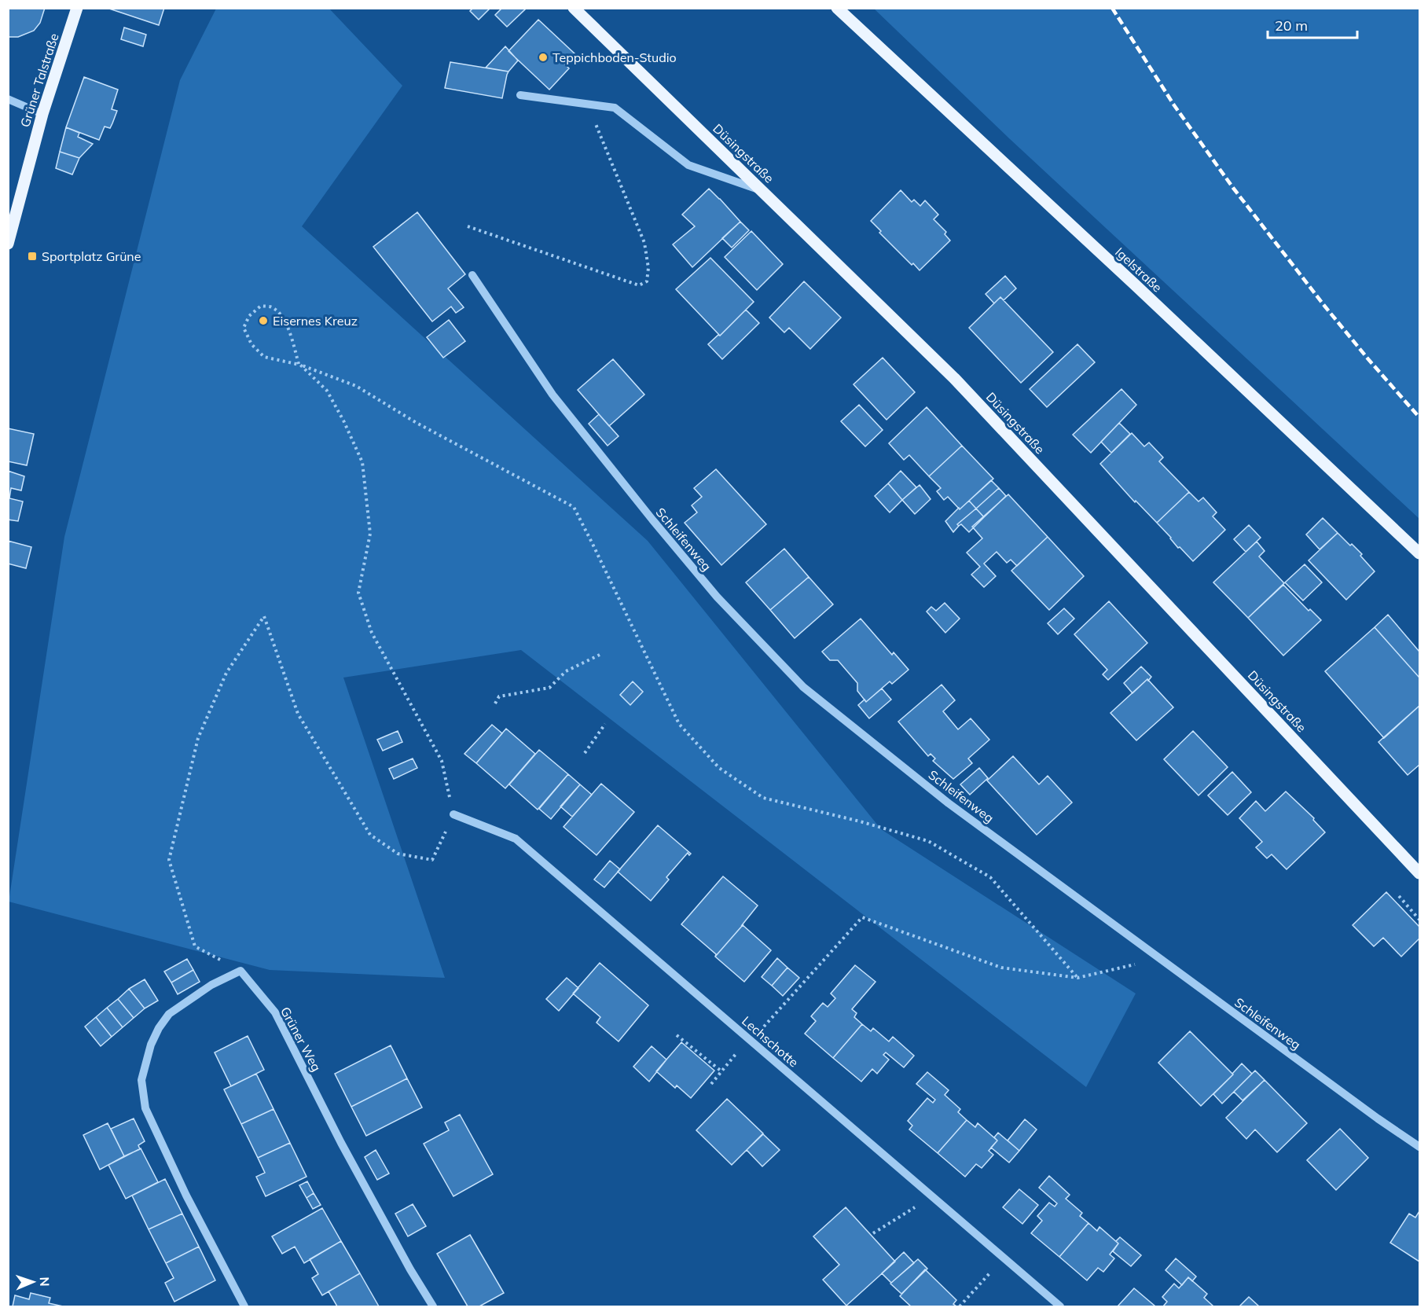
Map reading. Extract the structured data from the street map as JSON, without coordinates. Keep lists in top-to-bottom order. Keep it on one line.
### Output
{"streets":{"main road":["Grüner Talstraße","Düsingstraße","Igelstraße"],"street":["Schleifenweg","Grüner Weg","Lechschotte"]},"places":{"other":["Teppichboden-Studio","Eisernes Kreuz"],"transit":["Sportplatz Grüne"]},"scale_bar":"20 m","north":"right"}
